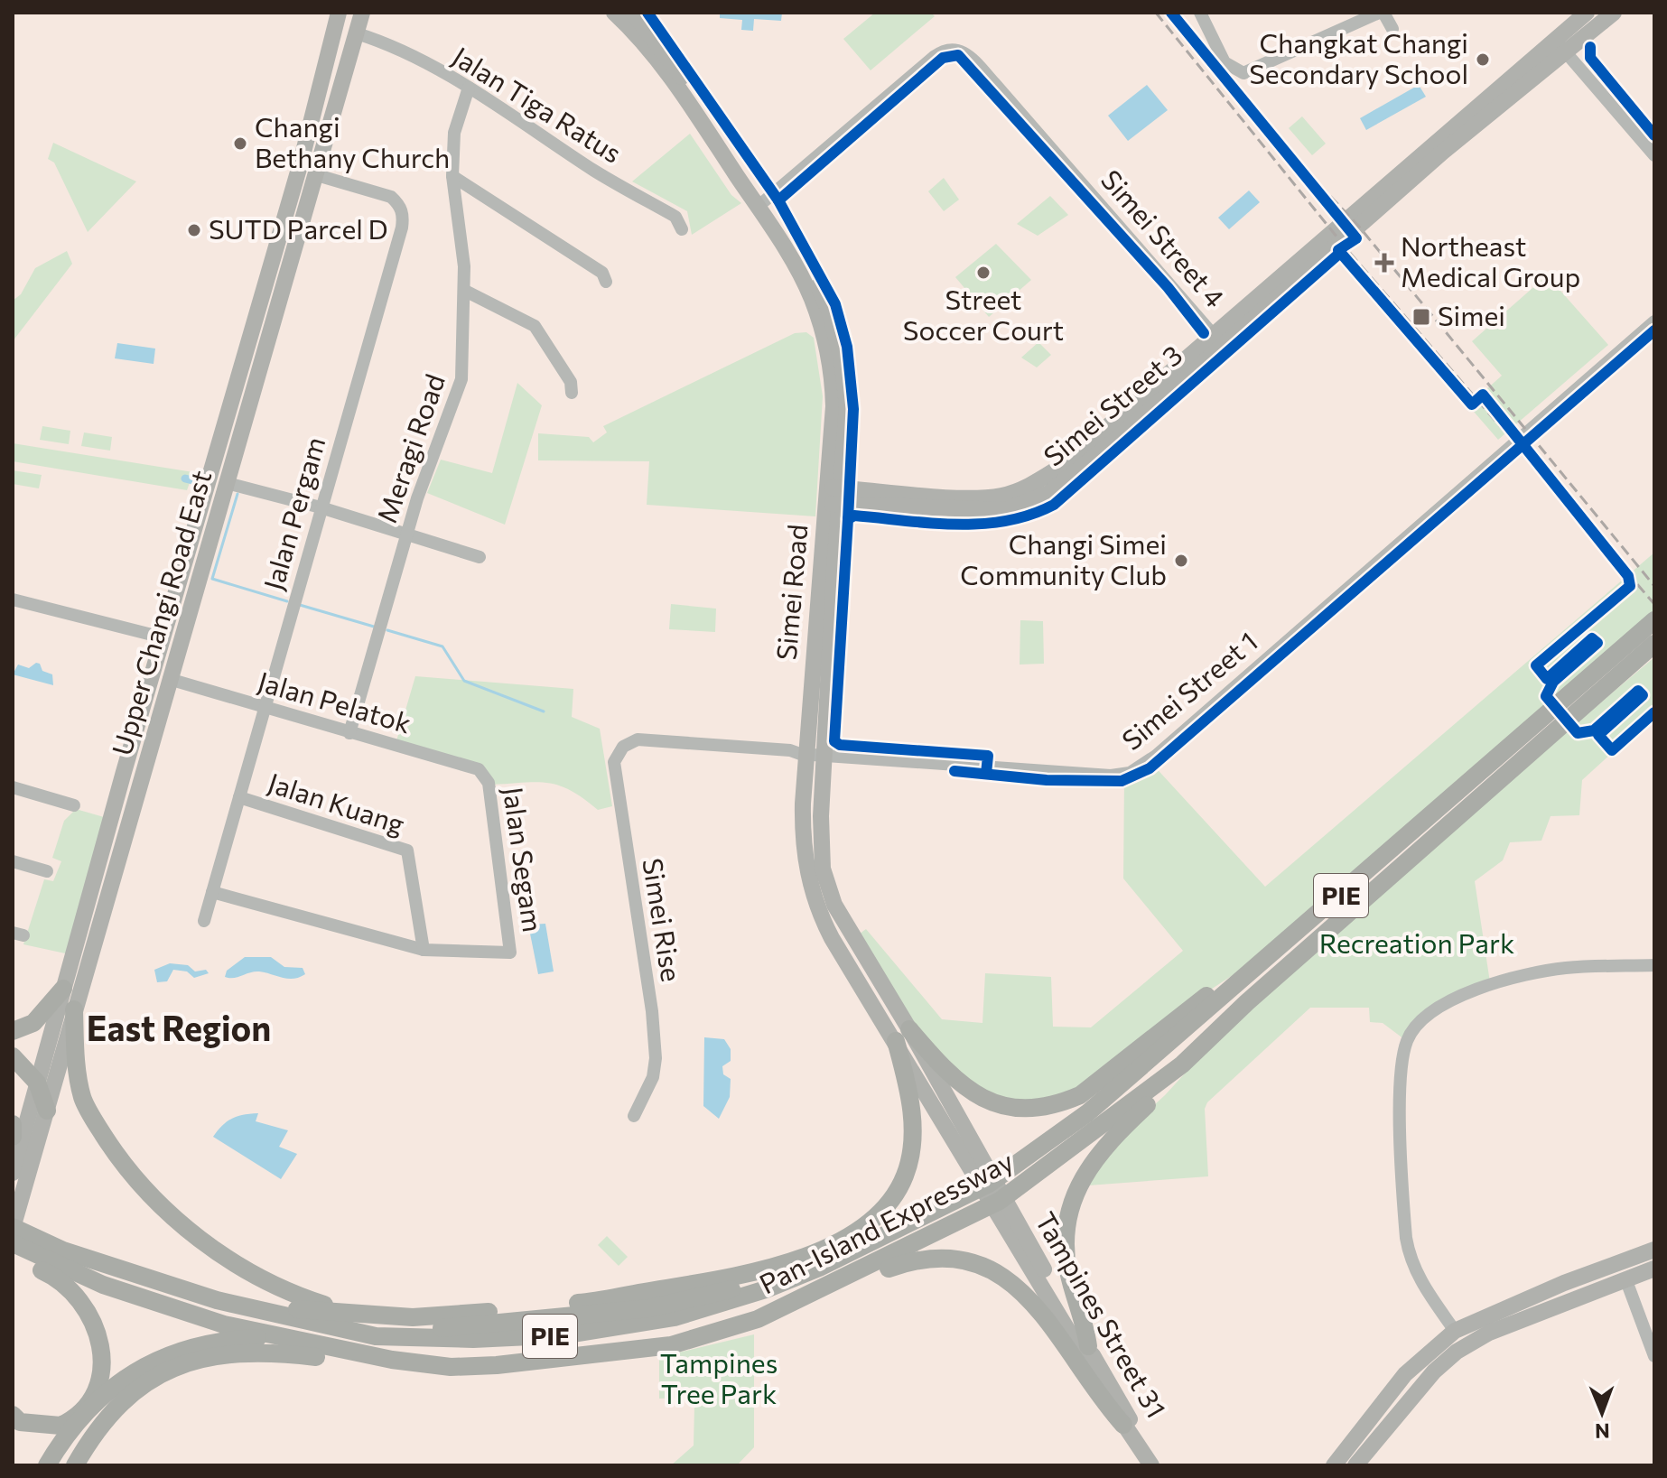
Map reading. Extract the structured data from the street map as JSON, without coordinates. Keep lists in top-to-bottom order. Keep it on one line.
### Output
{"streets":{"highway":["PIE","Pan-Island Expressway"],"main road":["Simei Street 3","Simei Road","Upper Changi Road East","Tampines Street 31"],"street":["Jalan Tiga Ratus","Simei Street 4","Meragi Road","Jalan Pergam","Simei Street 1","Jalan Pelatok","Jalan Kuang","Jalan Segam","Simei Rise"]},"crossings":[["Jalan Tiga Ratus","Meragi Road"],["Jalan Tiga Ratus","Upper Changi Road East"],["Simei Street 4","Simei Street 3"],["Simei Street 4","Simei Road"],["Simei Street 3","Simei Road"],["Meragi Road","Jalan Pelatok"],["Jalan Pergam","Upper Changi Road East"],["Jalan Pergam","Jalan Pelatok"],["Jalan Pergam","Jalan Kuang"],["Simei Road","Simei Street 1"],["Simei Road","Tampines Street 31"],["Upper Changi Road East","Jalan Pelatok"],["Upper Changi Road East","Pan-Island Expressway"],["Simei Street 1","Simei Rise"],["Jalan Pelatok","Jalan Segam"],["Jalan Kuang","Jalan Segam"]],"districts":["East Region"],"parks":["Recreation Park","Tampines Tree Park"],"places":{"other":["Changkat Changi Secondary School","Changi Bethany Church","SUTD Parcel D","Street Soccer Court","Changi Simei Community Club"],"health":["Northeast Medical Group"],"transit":["Simei"]},"north":"bottom"}
